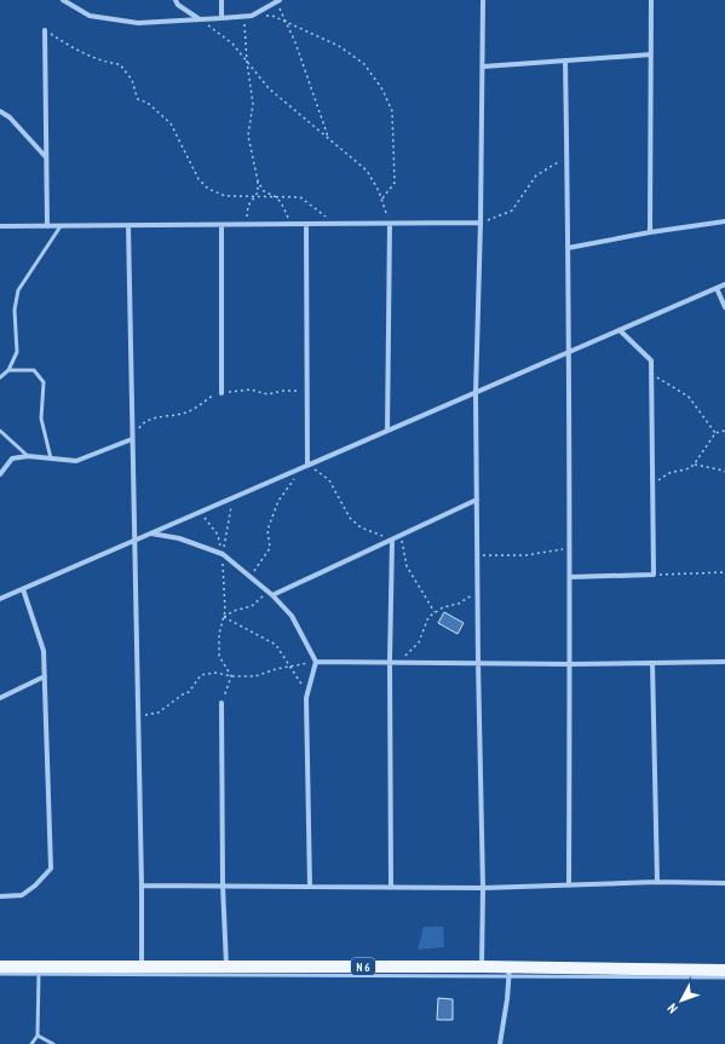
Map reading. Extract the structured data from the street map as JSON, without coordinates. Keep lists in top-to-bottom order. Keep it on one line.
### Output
{"streets":{"main road":["N 6"]},"north":"bottom left"}
